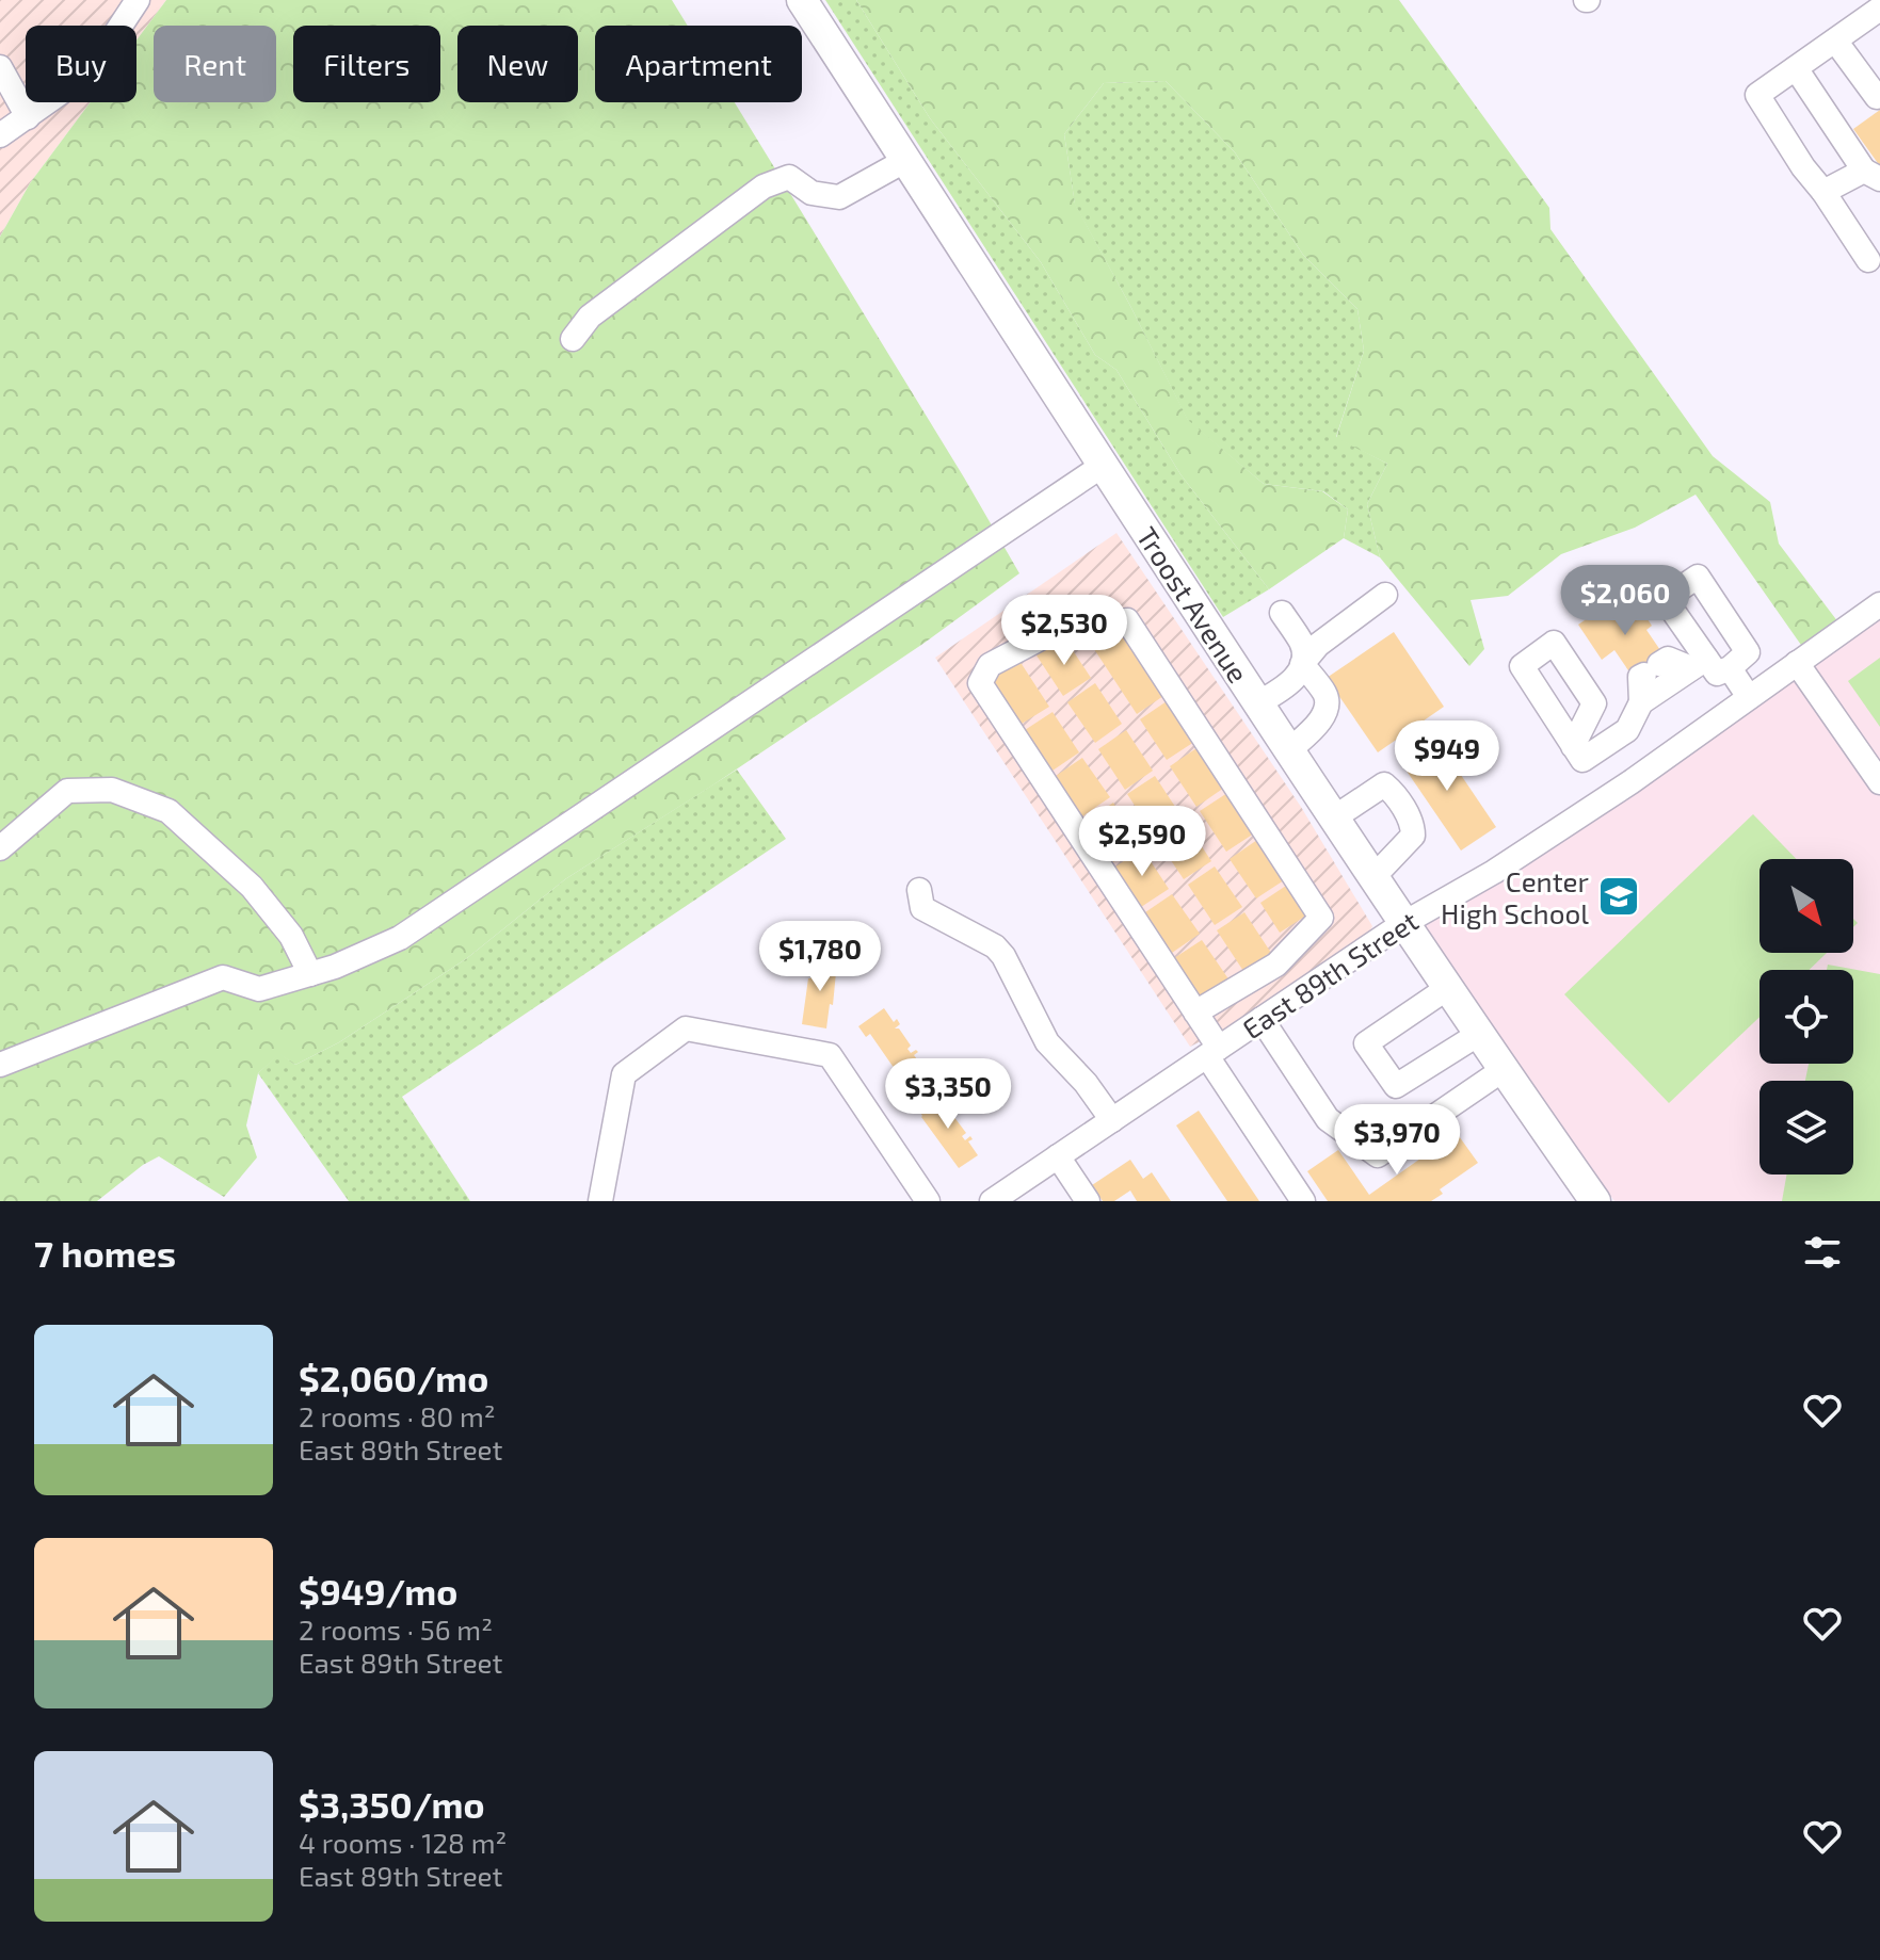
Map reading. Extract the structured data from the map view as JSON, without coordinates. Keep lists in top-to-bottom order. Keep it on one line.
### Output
{"streets":{"main road":["Troost Avenue"],"street":["East 89th Street"]},"crossings":[["Troost Avenue","East 89th Street"]],"places":{"school or university":["Center High School"]},"north":"bottom right","page":{"chip":["Buy","Rent","Filters","New","Apartment"],"price":["$2,060","$2,530","$949","$2,590","$1,780","$3,350","$3,970"],"heading":"7 homes","list":[{"name":"$2,060/mo","note":"2 rooms · 80 m² · East 89th Street"},{"name":"$949/mo","note":"2 rooms · 56 m² · East 89th Street"},{"name":"$3,350/mo","note":"4 rooms · 128 m² · East 89th Street"}]}}
